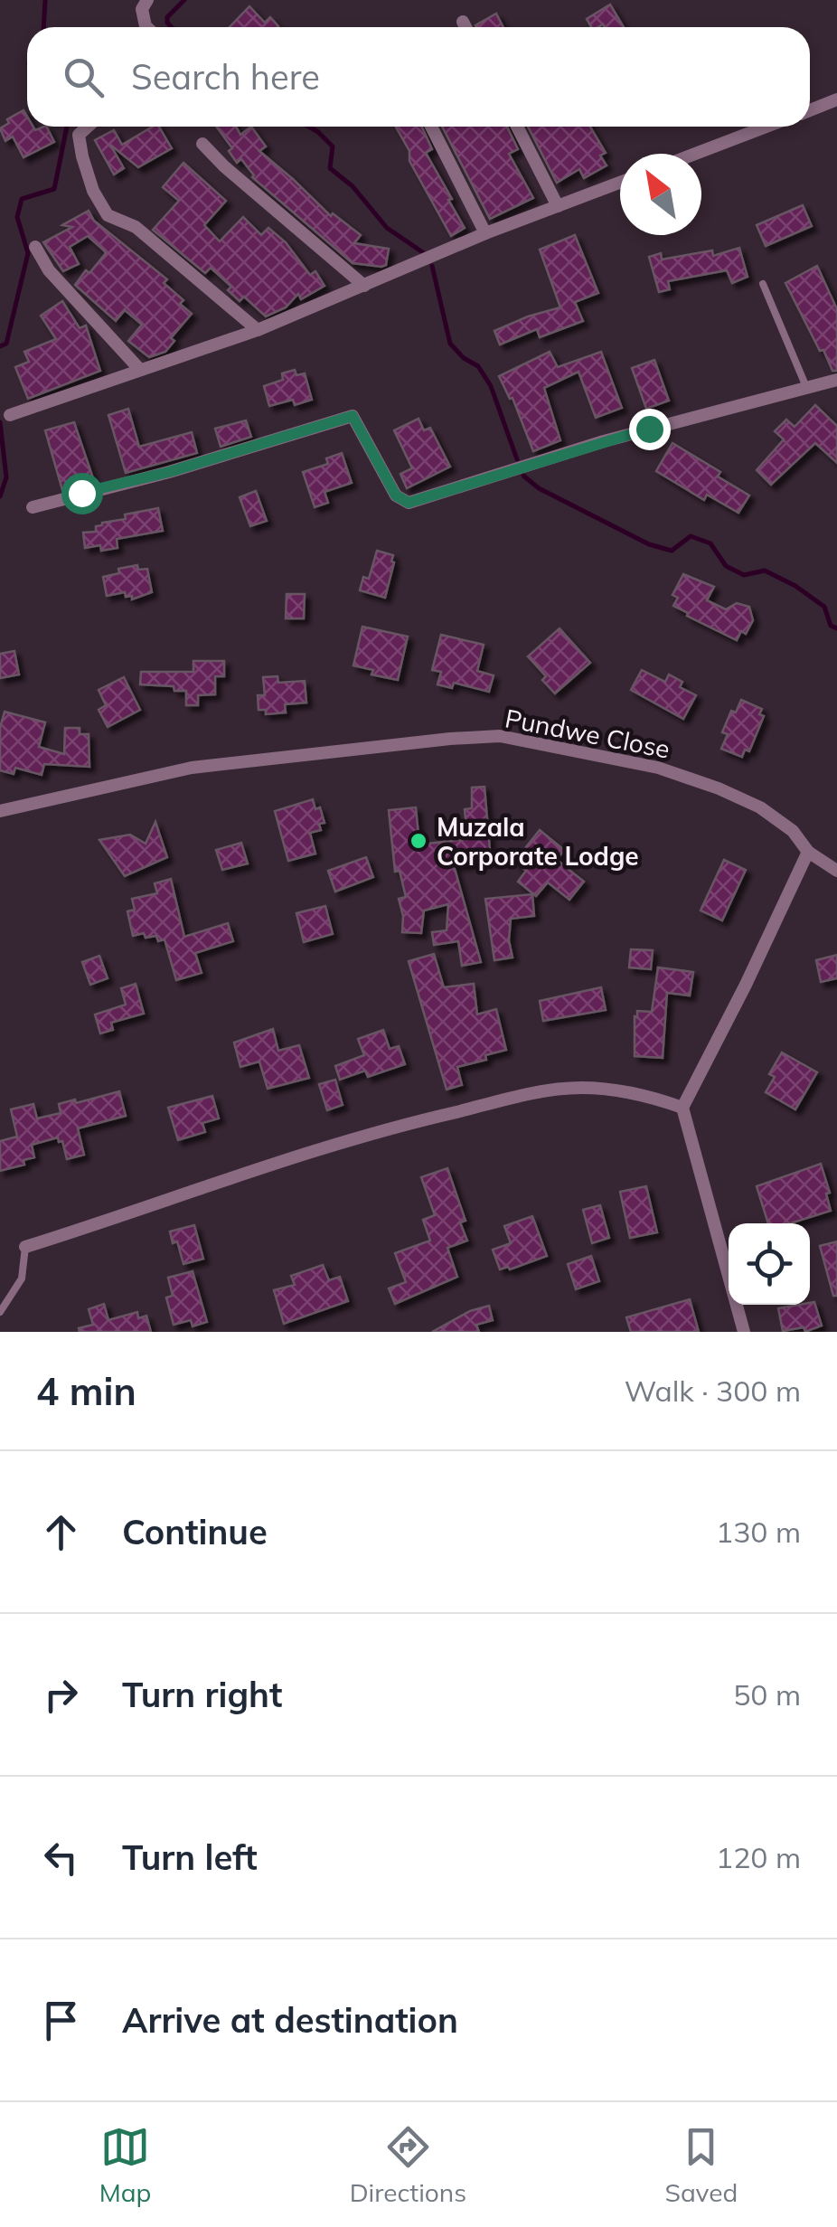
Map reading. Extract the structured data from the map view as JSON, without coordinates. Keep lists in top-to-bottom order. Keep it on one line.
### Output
{"streets":{"street":["Pundwe Close"]},"places":["Muzala Corporate Lodge"],"north":"top left","page":{"search":"Search here","heading":["4 min","Walk · 300 m"],"list":[["Continue","130 m"],["Turn right","50 m"],["Turn left","120 m"],"Arrive at destination"],"nav":["Map","Directions","Saved"]}}
